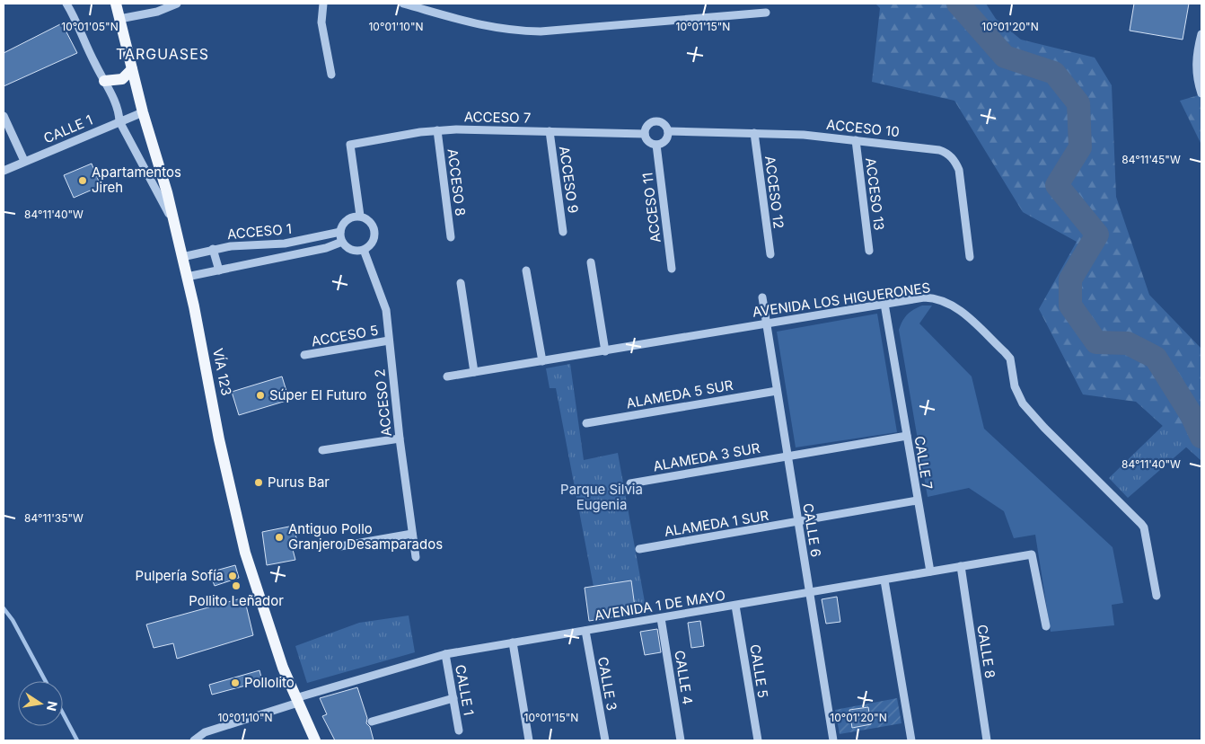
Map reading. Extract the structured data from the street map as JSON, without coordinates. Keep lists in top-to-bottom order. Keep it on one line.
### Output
{"streets":{"main road":["VÍA 123"],"street":["ACCESO 7","ACCESO 10","CALLE 1","ACCESO 9","ACCESO 8","ACCESO 12","ACCESO 13","ACCESO 11","ACCESO 1","AVENIDA LOS HIGUERONES","ACCESO 5","ALAMEDA 5 SUR","ACCESO 2","ALAMEDA 3 SUR","CALLE 7","ALAMEDA 1 SUR","CALLE 6","AVENIDA 1 DE MAYO","CALLE 8","CALLE 5","CALLE 4","CALLE 3"]},"crossings":[["ACCESO 7","ACCESO 10"],["ACCESO 7","ACCESO 9"],["ACCESO 7","ACCESO 8"],["ACCESO 7","ACCESO 11"],["ACCESO 7","ACCESO 1"],["ACCESO 7","ACCESO 2"],["ACCESO 10","ACCESO 12"],["ACCESO 10","ACCESO 13"],["ACCESO 10","ACCESO 11"],["CALLE 1","VÍA 123"],["CALLE 1","AVENIDA 1 DE MAYO"],["ACCESO 1","VÍA 123"],["ACCESO 1","ACCESO 2"],["AVENIDA LOS HIGUERONES","CALLE 7"],["AVENIDA LOS HIGUERONES","CALLE 6"],["ACCESO 5","ACCESO 2"],["VÍA 123","AVENIDA 1 DE MAYO"],["ALAMEDA 5 SUR","CALLE 6"],["ALAMEDA 3 SUR","CALLE 7"],["ALAMEDA 3 SUR","CALLE 6"],["CALLE 7","ALAMEDA 1 SUR"],["CALLE 7","AVENIDA 1 DE MAYO"],["ALAMEDA 1 SUR","CALLE 6"],["CALLE 6","AVENIDA 1 DE MAYO"],["AVENIDA 1 DE MAYO","CALLE 8"],["AVENIDA 1 DE MAYO","CALLE 5"],["AVENIDA 1 DE MAYO","CALLE 4"],["AVENIDA 1 DE MAYO","CALLE 3"]],"districts":["TARGUASES"],"parks":["Parque Silvia Eugenia"],"places":["Apartamentos Jireh","Súper El Futuro","Purus Bar","Antiguo Pollo Granjero Desamparados","Pulpería Sofía","Pollito Leñador","Pollolito"],"north":"right","coordinates":["10°01'05\"N","10°01'10\"N","10°01'15\"N","10°01'20\"N","84°11'45\"W","84°11'40\"W","84°11'35\"W"]}
